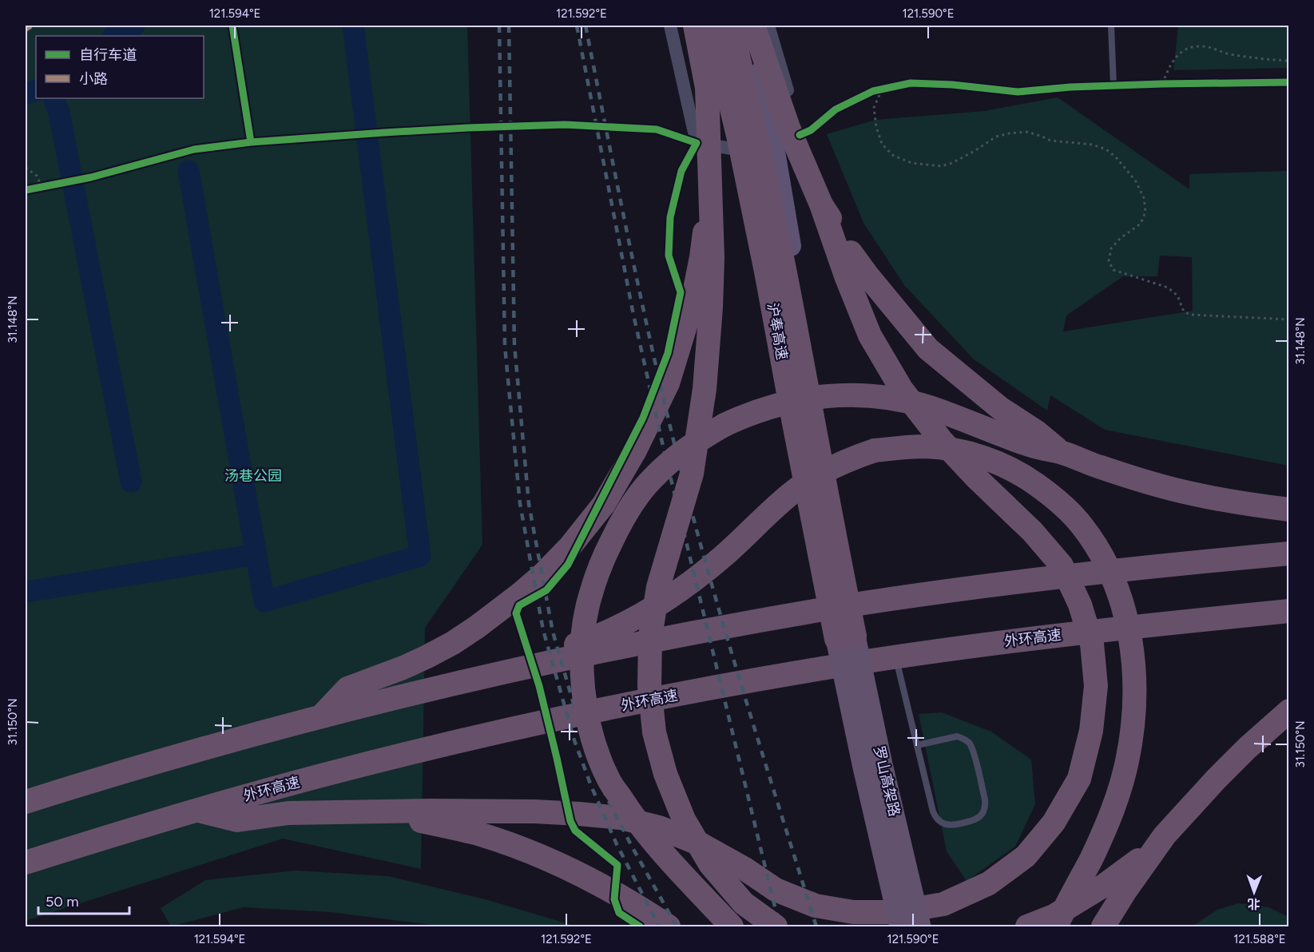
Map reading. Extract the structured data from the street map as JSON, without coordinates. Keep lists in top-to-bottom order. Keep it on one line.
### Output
{"streets":{"highway":["沪奉高速","外环高速","罗山高架路"]},"crossings":[["沪奉高速","罗山高架路"]],"parks":["汤巷公园"],"legend":["自行车道","小路"],"scale_bar":"50 m","north":"bottom","coordinates":["121.594°E","121.592°E","121.590°E","31.148°N","31.150°N","121.588°E"]}
